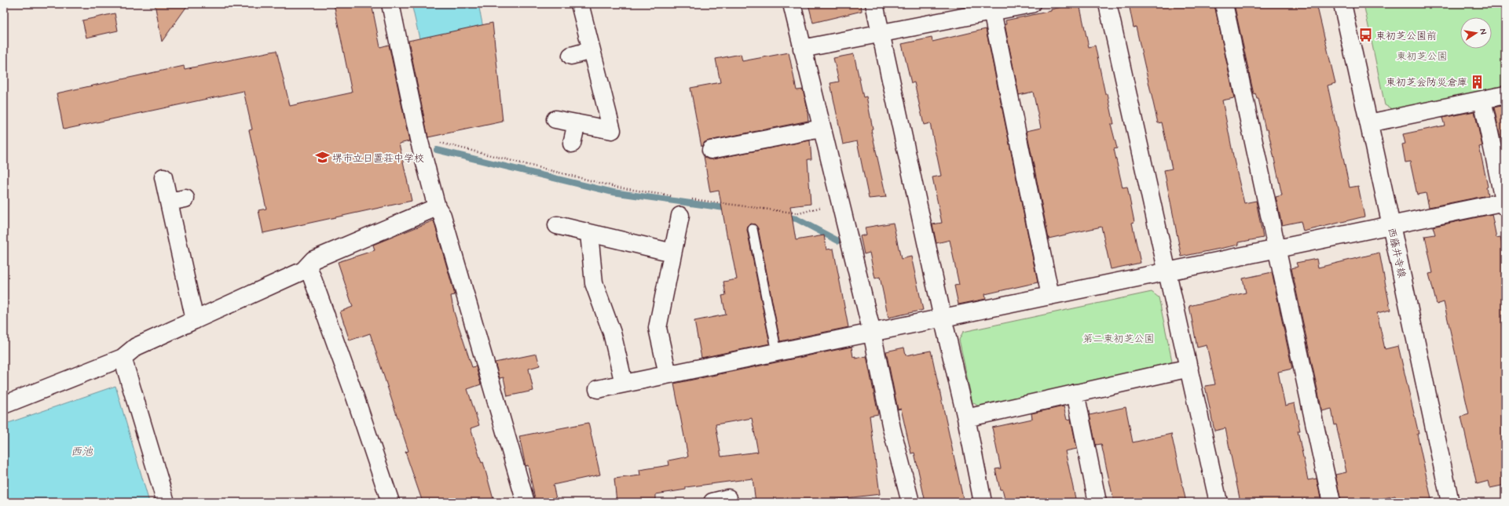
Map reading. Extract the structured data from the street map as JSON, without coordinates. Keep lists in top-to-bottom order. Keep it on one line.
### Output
{"streets":{"street":["西藤井寺線"]},"water":["西池"],"parks":["東初芝公園","第二東初芝公園"],"places":{"bus stop":["東初芝公園前"],"building":["東初芝会防災倉庫"],"school or university":["堺市立日置荘中学校"]},"north":"right"}
